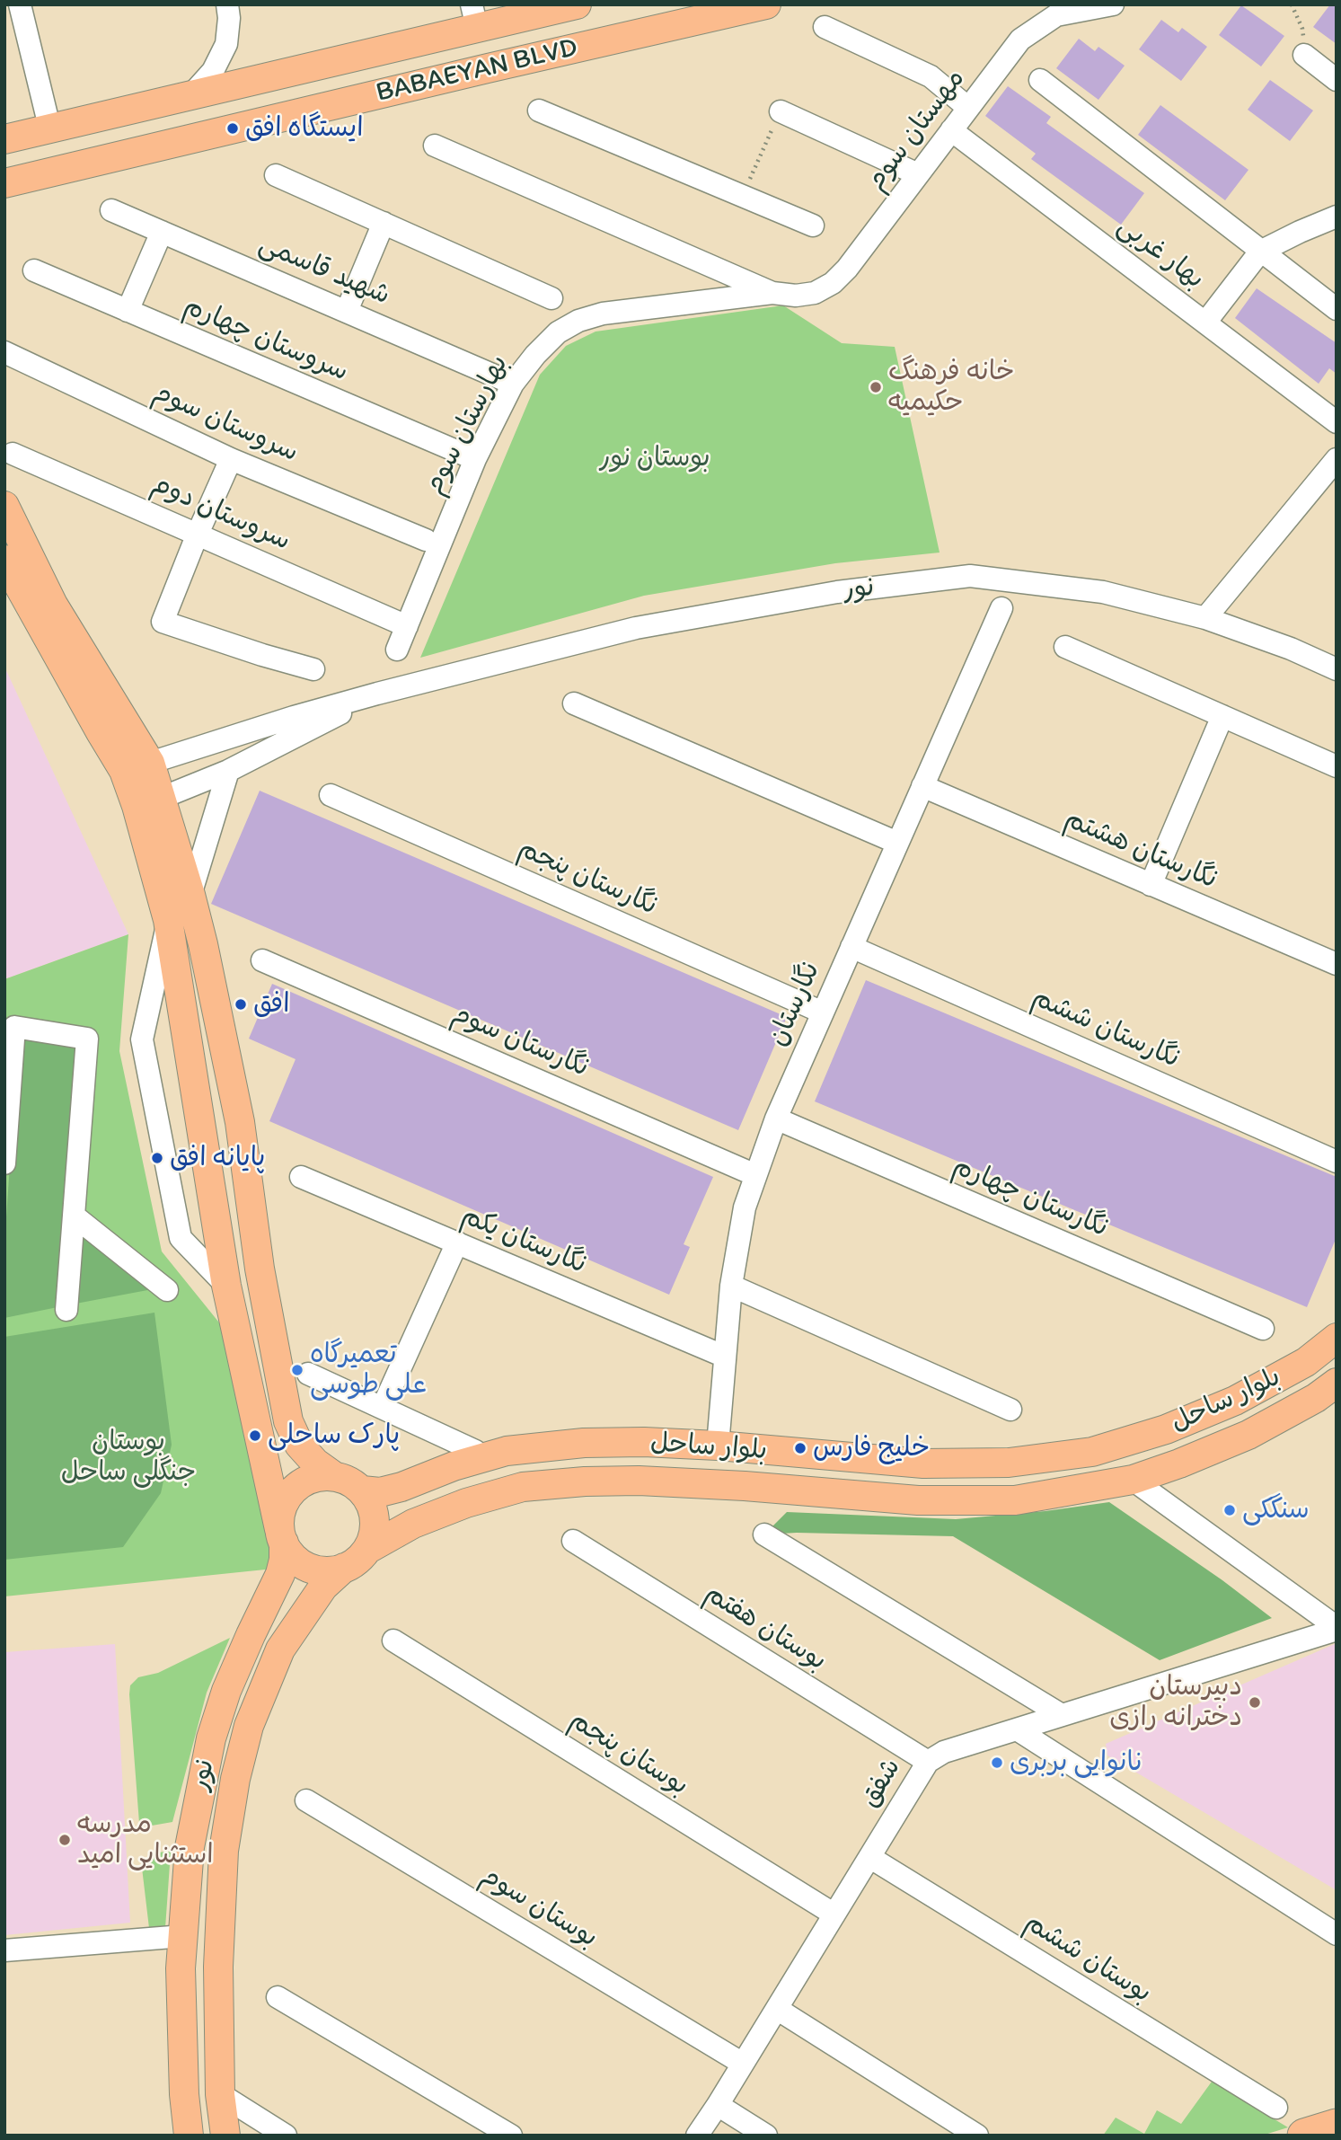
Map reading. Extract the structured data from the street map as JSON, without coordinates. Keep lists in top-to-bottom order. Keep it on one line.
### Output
{"streets":{"main road":["BABAEYAN BLVD","نور","بلوار ساحل"],"street":["مهستان سوم","بهار غربی","شهید قاسمی","سروستان چهارم","سروستان سوم","بهارستان سوم","سروستان دوم","نگارستان هشتم","نگارستان پنجم","نگارستان","نگارستان ششم","نگارستان سوم","نگارستان چهارم","نگارستان یکم","بوستان هفتم","بوستان پنجم","شفق","بوستان سوم","بوستان ششم"]},"crossings":[["مهستان سوم","بهار غربی"],["مهستان سوم","بهارستان سوم"],["شهید قاسمی","بهارستان سوم"],["سروستان چهارم","بهارستان سوم"],["بهارستان سوم","سروستان دوم"],["نور","بلوار ساحل"],["نگارستان هشتم","نگارستان"],["نگارستان پنجم","نگارستان"],["نگارستان","نگارستان ششم"],["نگارستان","نگارستان سوم"],["نگارستان","نگارستان چهارم"],["نگارستان","نگارستان یکم"],["نگارستان","بلوار ساحل"],["بوستان هفتم","شفق"],["بوستان پنجم","شفق"],["شفق","بوستان سوم"],["شفق","بوستان ششم"]],"parks":["بوستان نور","بوستان جنگلی ساحل"],"places":["ایستگاه افق","خانه فرهنگ حکیمیه","افق","پایانه افق","تعمیرگاه علی طوسی","پارک ساحلی","خلیج فارس","سنگکی","دبیرستان دخترانه رازی","نانوایی بربری","مدرسه استثنایی امید"]}
